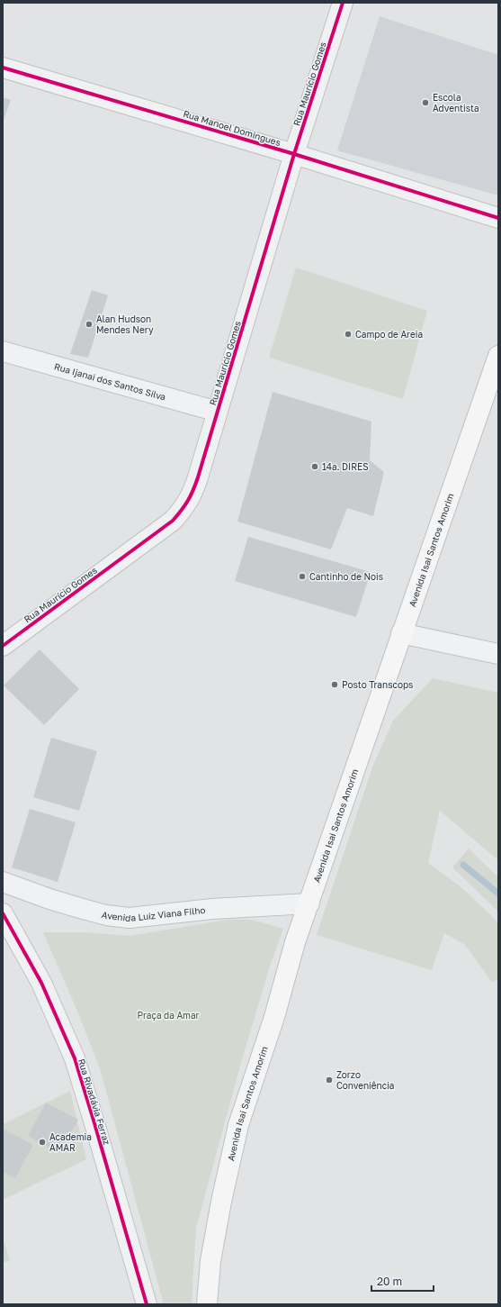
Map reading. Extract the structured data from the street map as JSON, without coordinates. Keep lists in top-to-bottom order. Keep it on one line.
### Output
{"streets":{"main road":["Avenida Isai Santos Amorim"],"street":["Rua Maurício Gomes","Rua Manoel Domingues","Rua Ijanai dos Santos Silva","Avenida Luiz Viana Filho","Rua Rivadávia Ferraz"]},"crossings":[["Rua Maurício Gomes","Rua Manoel Domingues"],["Rua Maurício Gomes","Rua Ijanai dos Santos Silva"],["Avenida Isai Santos Amorim","Avenida Luiz Viana Filho"]],"parks":["Praça da Amar"],"places":["Escola Adventista","Alan Hudson Mendes Nery","Campo de Areia","14a. DIRES","Cantinho de Nois","Posto Transcops","Zorzo Conveniência","Academia AMAR"],"scale_bar":"20 m"}
